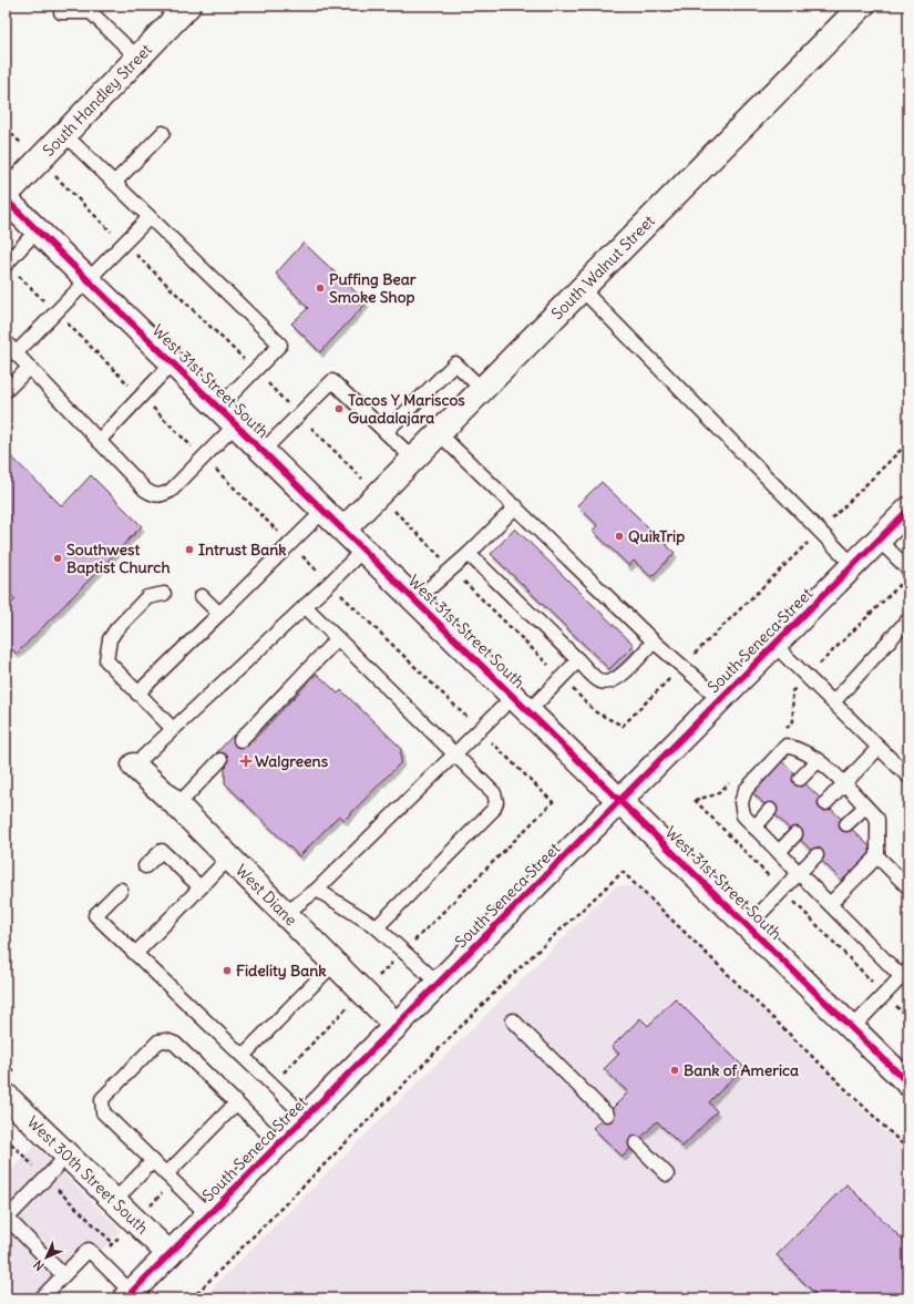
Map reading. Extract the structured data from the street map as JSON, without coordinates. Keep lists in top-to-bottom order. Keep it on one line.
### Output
{"streets":{"street":["South Handley Street","South Walnut Street","West 31st Street South","South Seneca Street","West Diane","West 30th Street South"]},"crossings":[["South Walnut Street","West 31st Street South"],["West 31st Street South","South Seneca Street"],["South Seneca Street","West Diane"],["South Seneca Street","West 30th Street South"]],"places":{"other":["Puffing Bear Smoke Shop","Tacos Y Mariscos Guadalajara","QuikTrip","Intrust Bank","Southwest Baptist Church","Fidelity Bank","Bank of America"],"health":["Walgreens"]},"north":"bottom left"}
